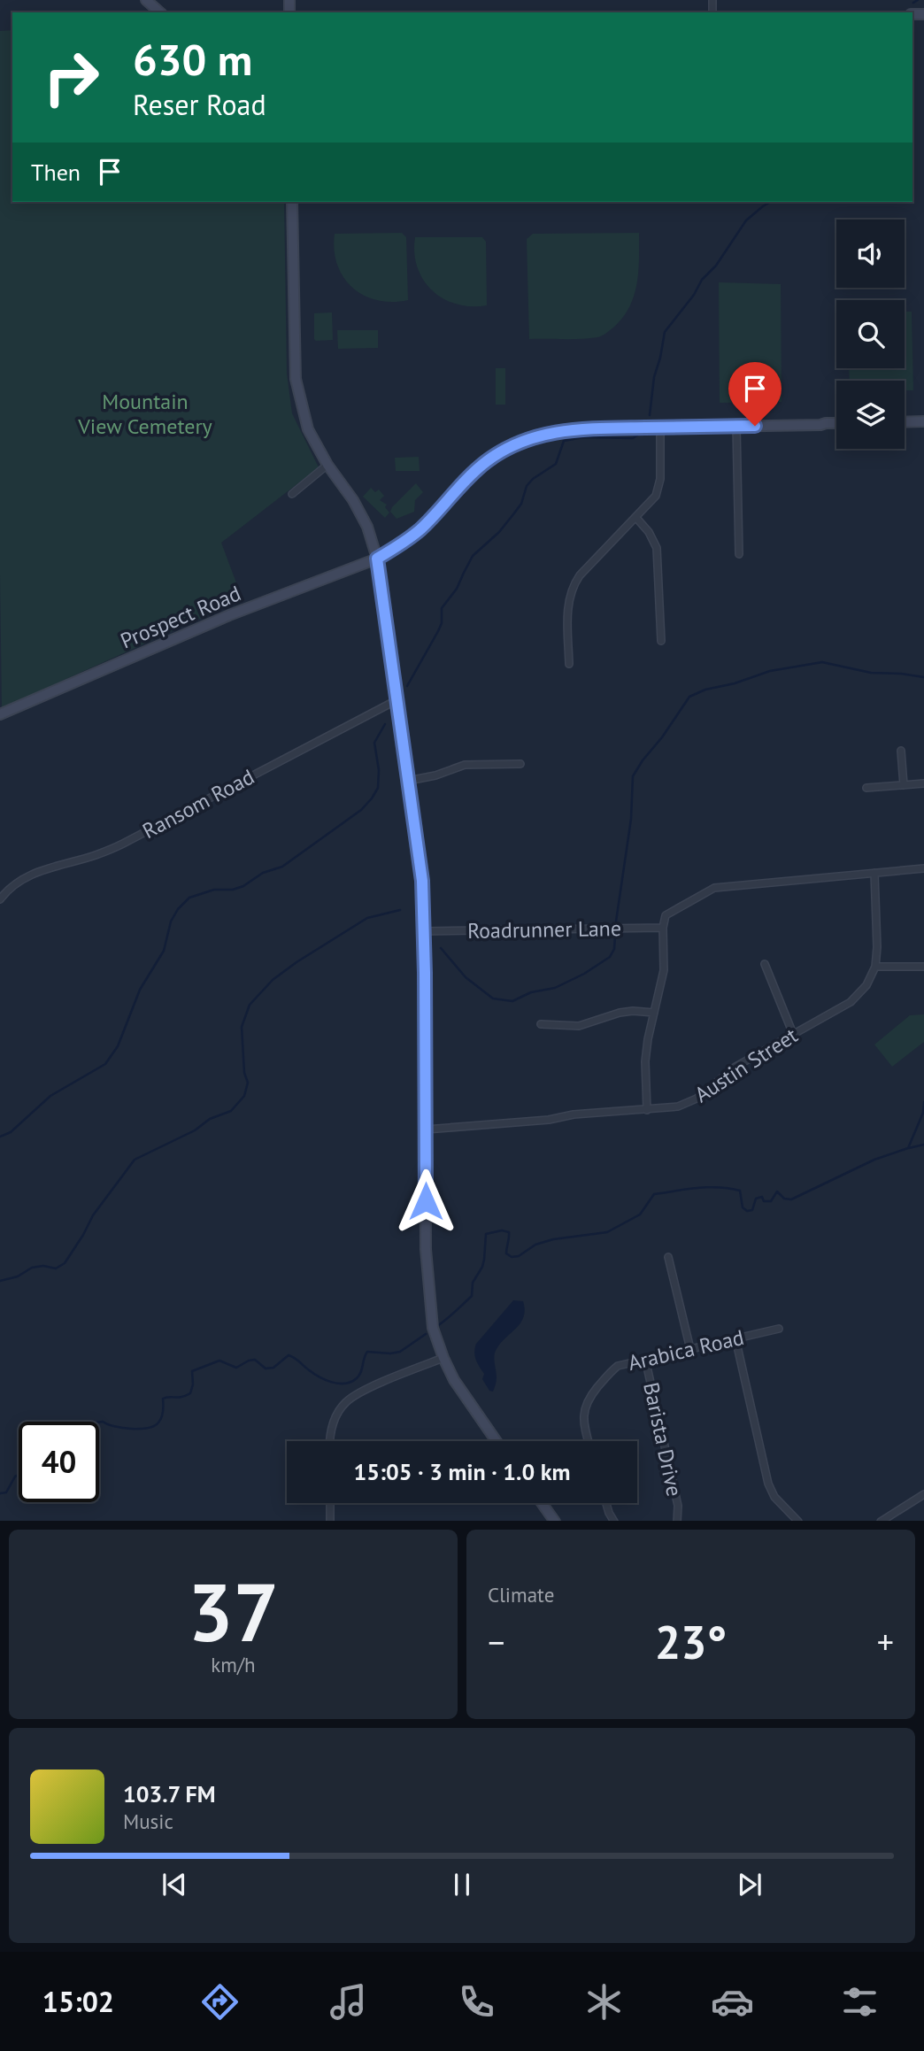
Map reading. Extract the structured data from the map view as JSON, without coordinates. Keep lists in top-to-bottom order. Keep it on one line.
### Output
{"streets":{"main road":["Prospect Road"],"street":["Ransom Road","Roadrunner Lane","Austin Street","Arabica Road","Barista Drive"]},"crossings":[["Arabica Road","Barista Drive"]],"parks":["Mountain View Cemetery"],"page":{"turn":["630 m","Reser Road"],"then":"Then","limit":"40","trip":"15:05 · 3 min · 1.0 km","tile":[["37","km/h"],"Climate"],"heat":["−","23°","+"],"song":["103.7 FM","Music"],"tabs":"15:02"}}
